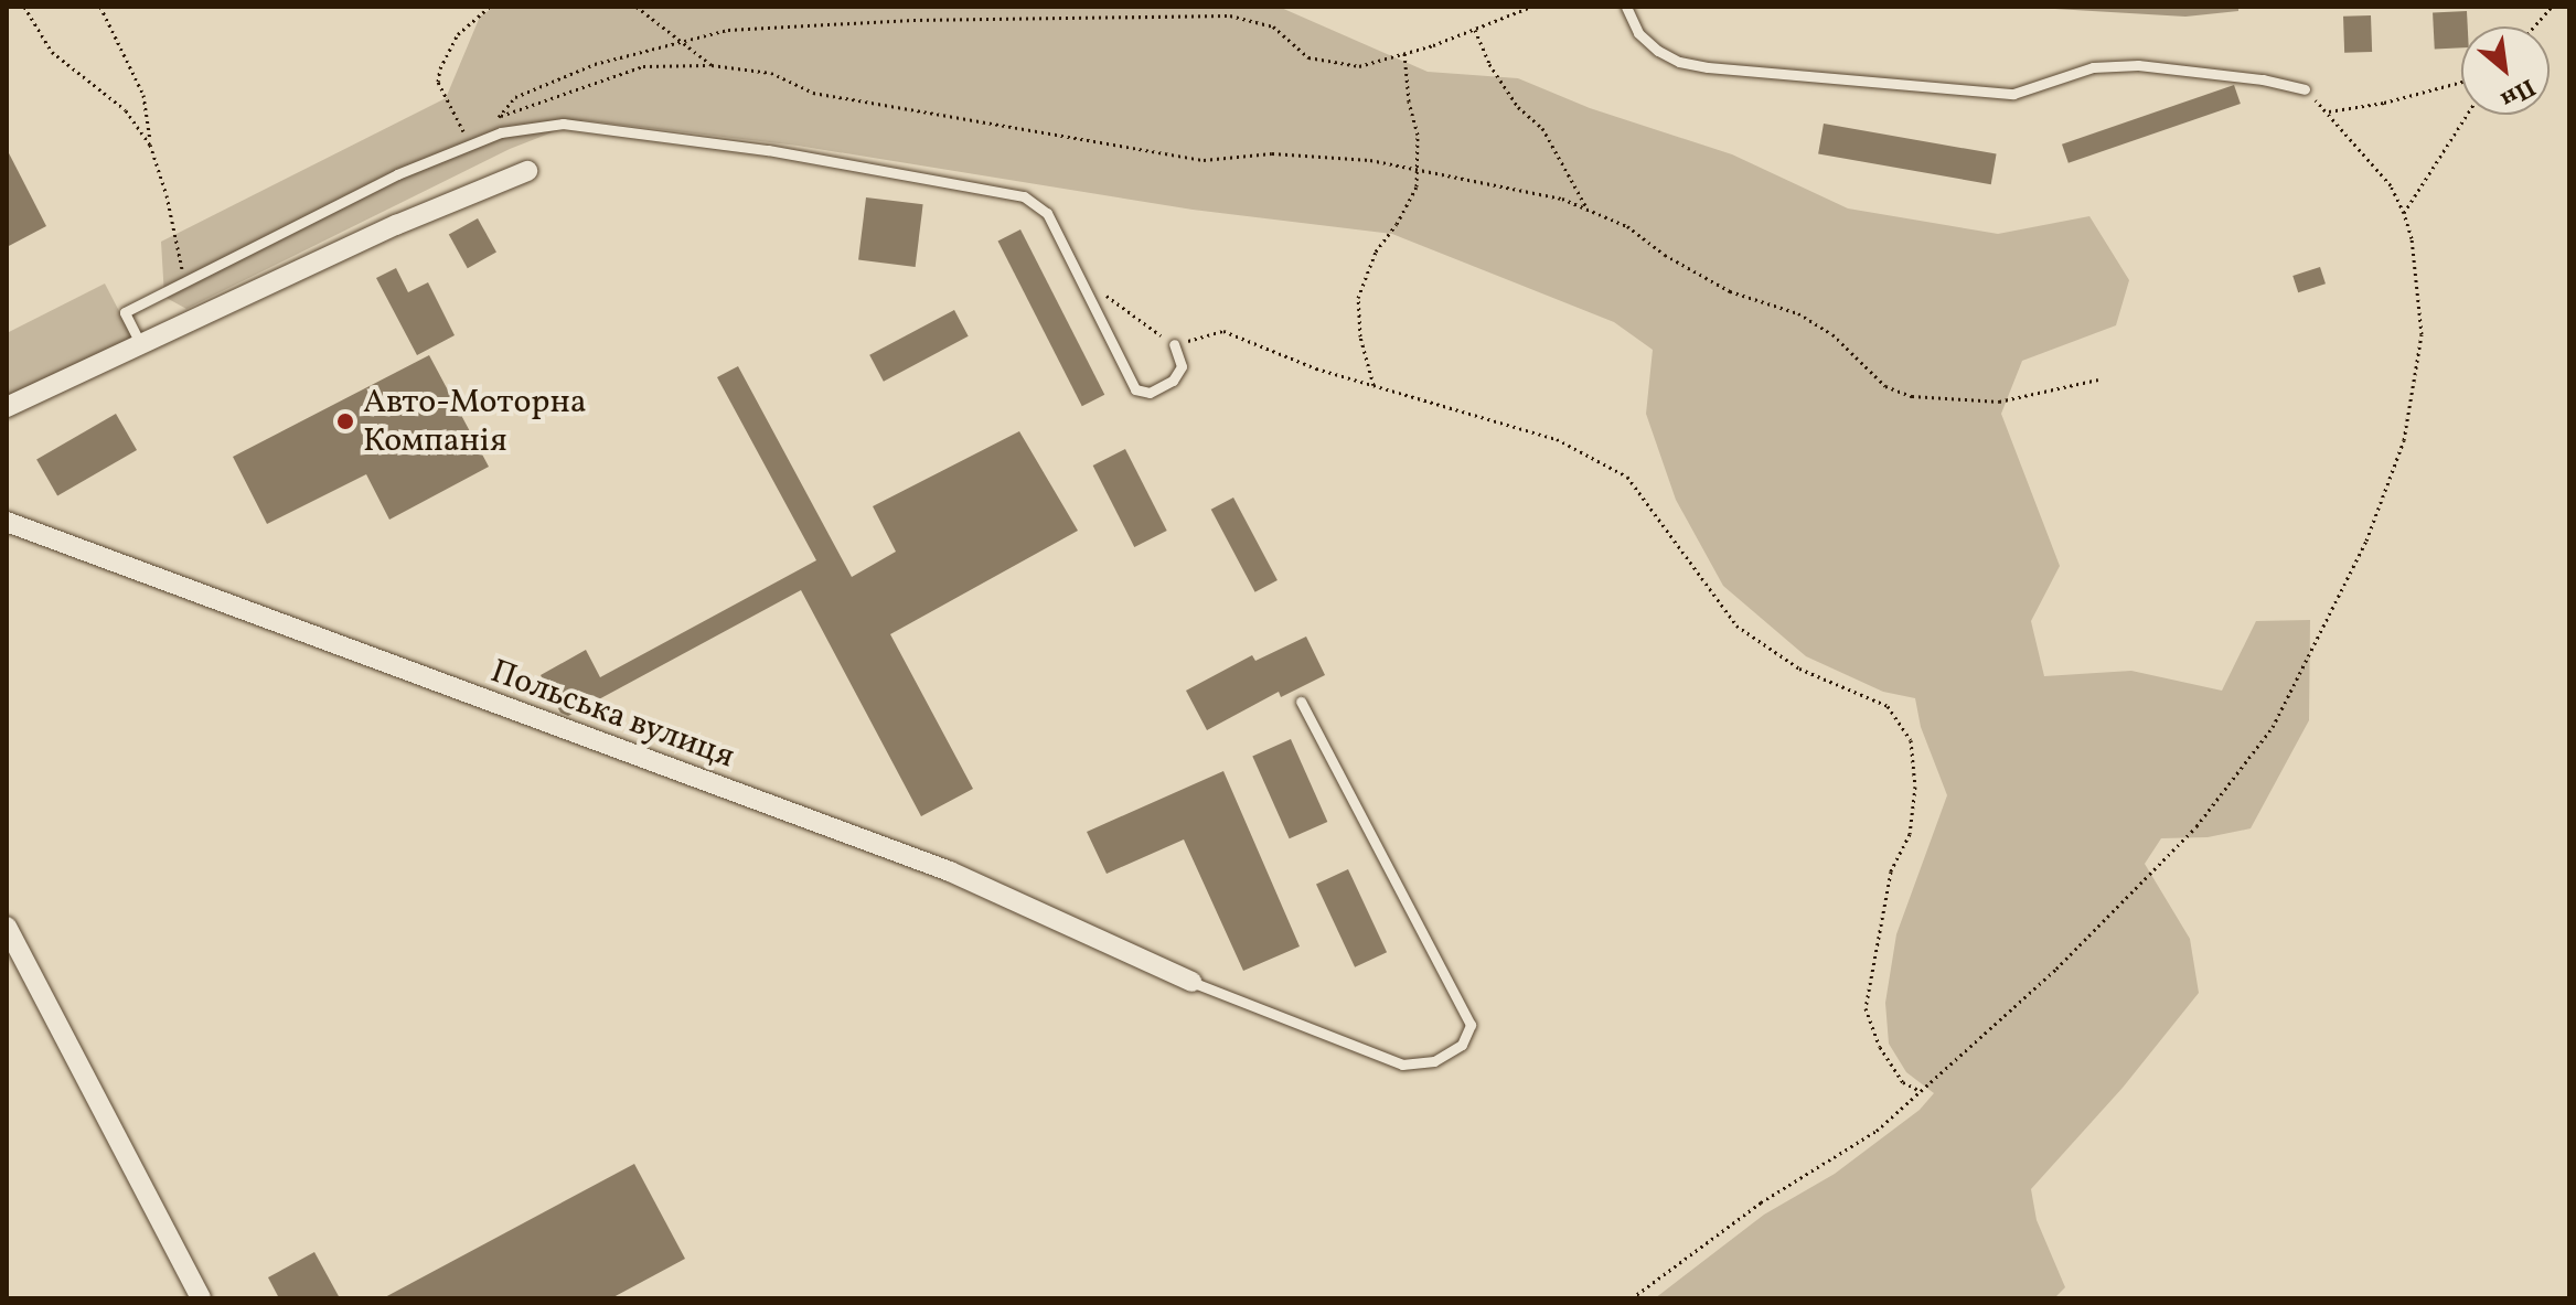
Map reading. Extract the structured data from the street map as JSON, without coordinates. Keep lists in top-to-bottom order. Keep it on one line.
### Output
{"streets":{"street":["Польська вулиця"]},"places":["Авто-Моторна Компанія"],"north":"bottom right"}
